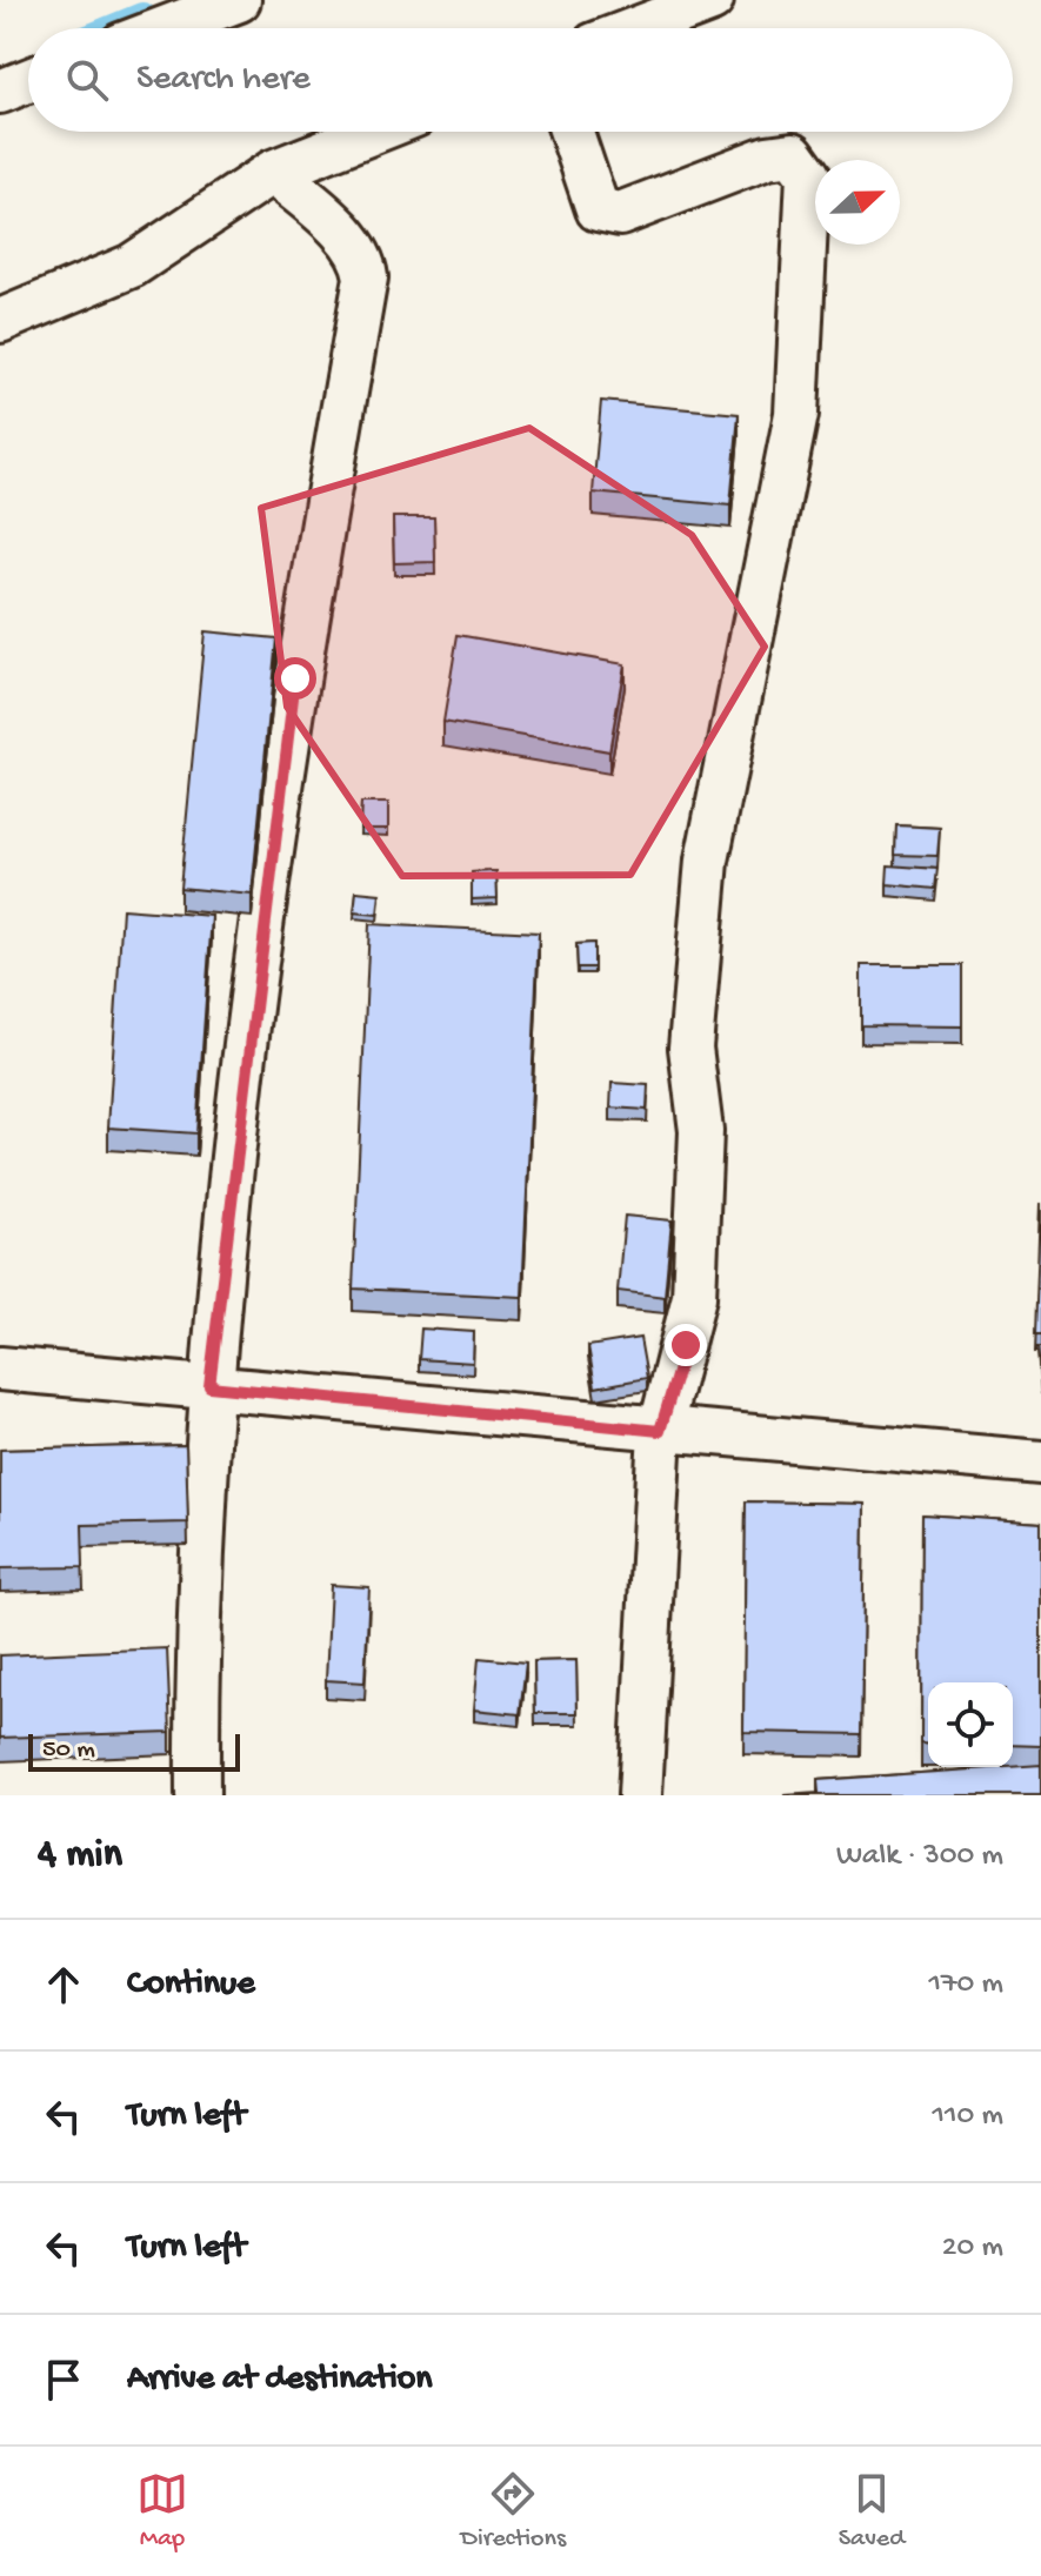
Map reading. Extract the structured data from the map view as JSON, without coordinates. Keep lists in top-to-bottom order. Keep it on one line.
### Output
{"scale_bar":"50 m","north":"right","page":{"search":"Search here","scale":"50 m","heading":["4 min","Walk · 300 m"],"list":[["Continue","170 m"],["Turn left","110 m"],["Turn left","20 m"],"Arrive at destination"],"nav":["Map","Directions","Saved"]}}
